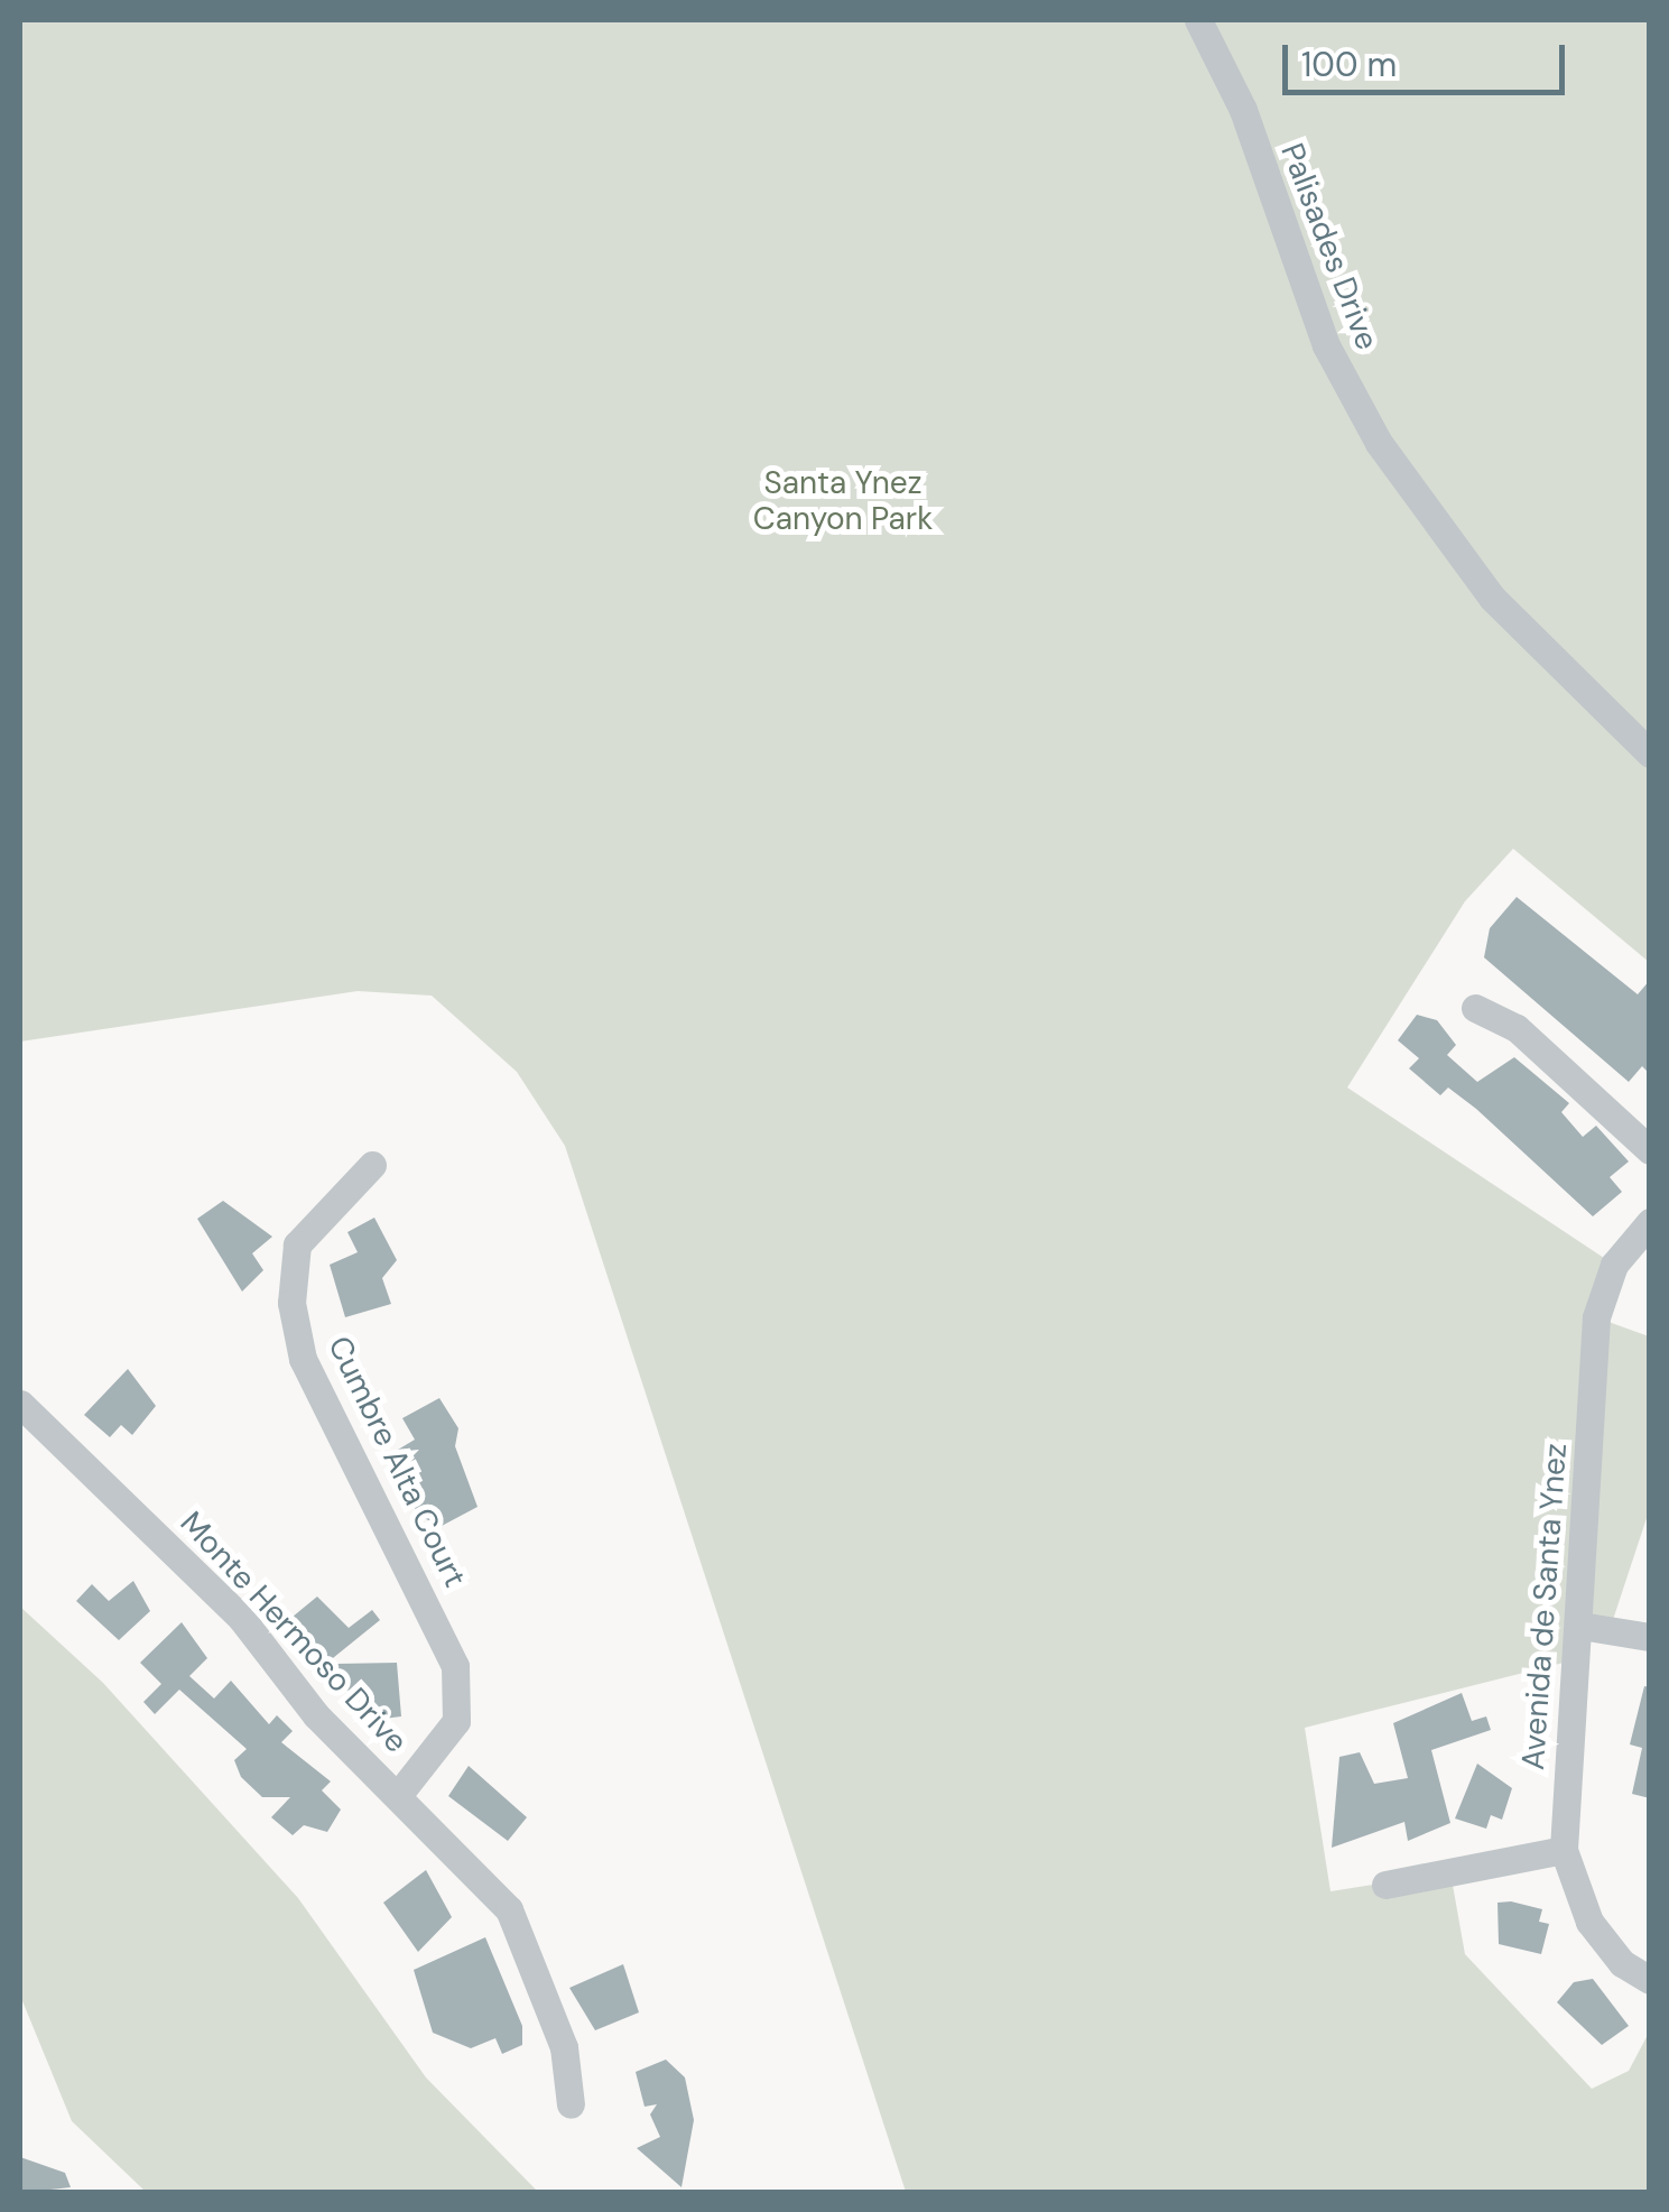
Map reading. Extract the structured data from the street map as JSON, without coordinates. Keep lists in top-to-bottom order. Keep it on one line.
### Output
{"streets":{"street":["Palisades Drive","Cumbre Alta Court","Avenida de Santa Ynez","Monte Hermoso Drive"]},"crossings":[["Cumbre Alta Court","Monte Hermoso Drive"]],"parks":["Santa Ynez Canyon Park"],"scale_bar":"100 m"}
